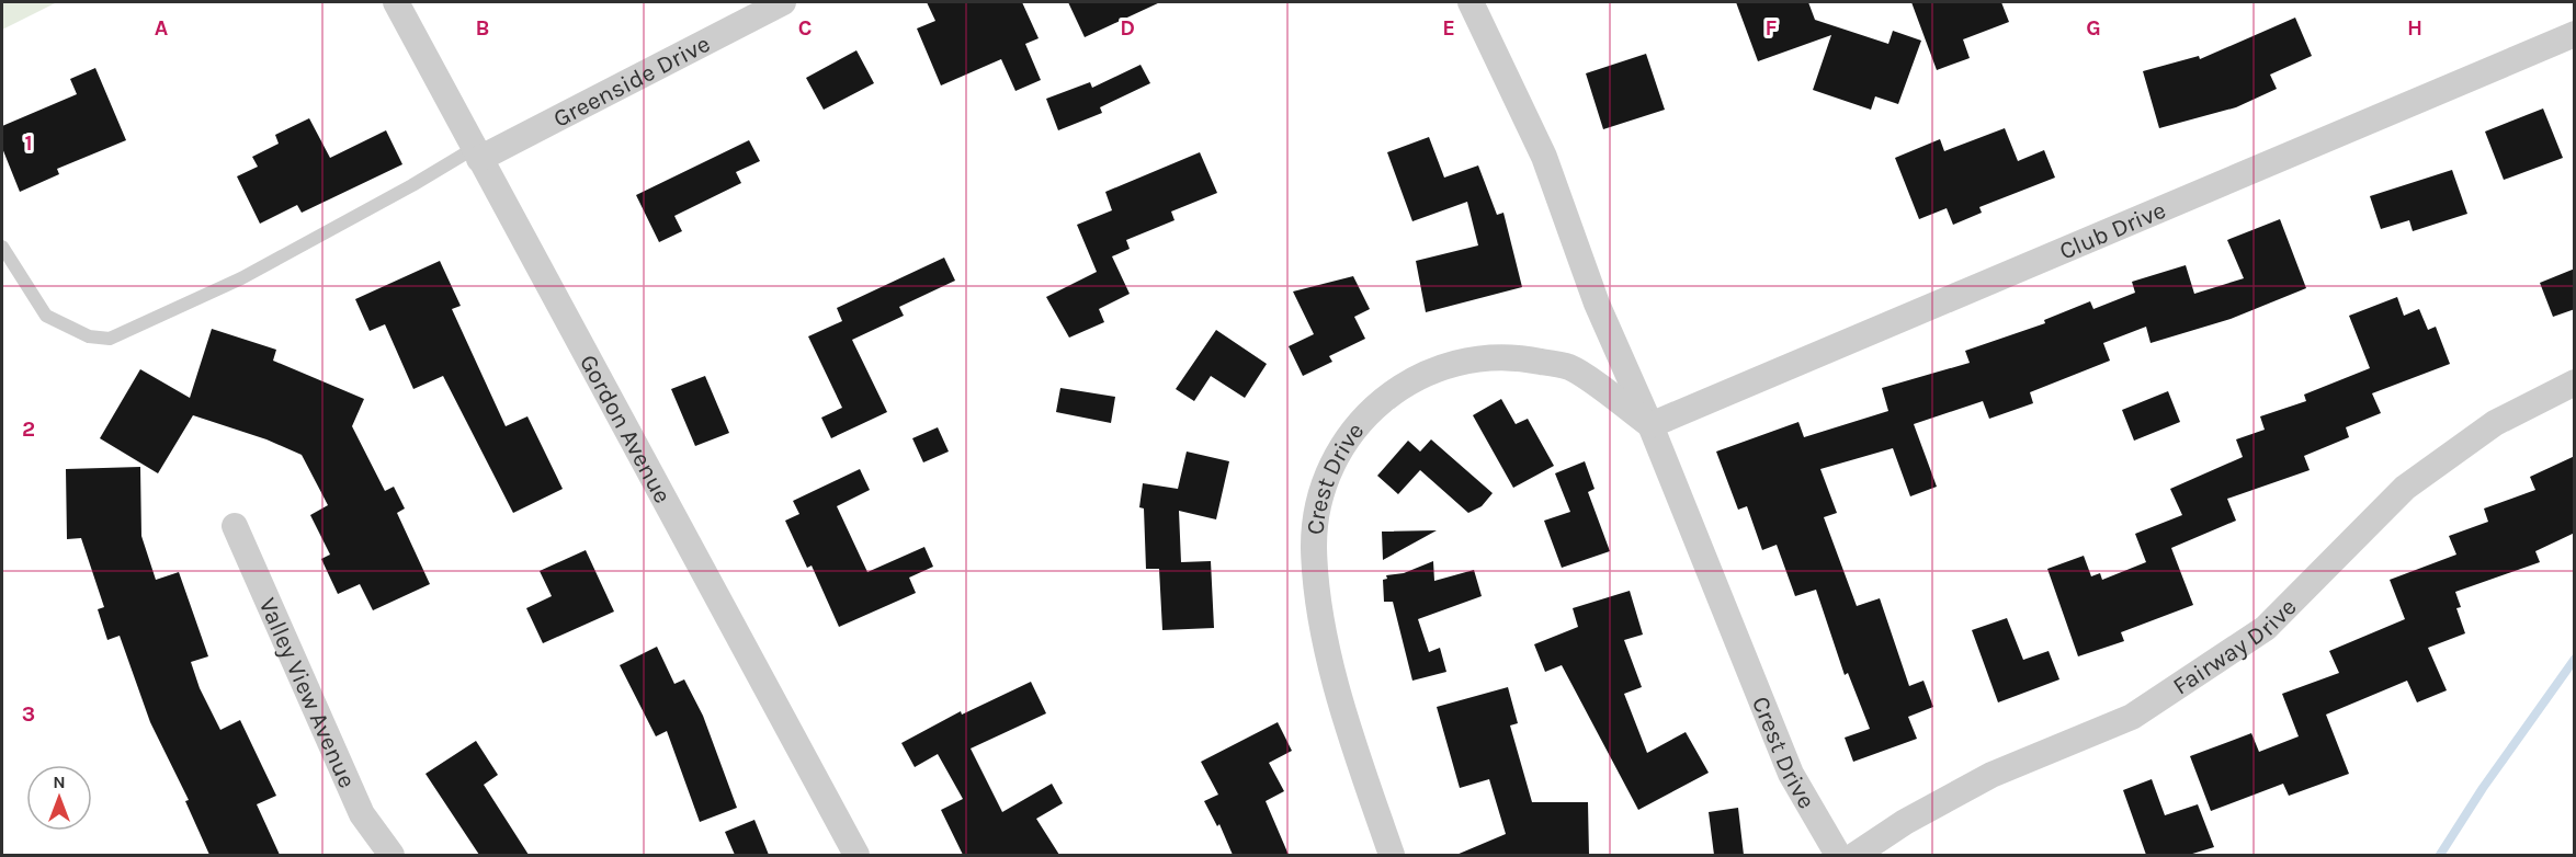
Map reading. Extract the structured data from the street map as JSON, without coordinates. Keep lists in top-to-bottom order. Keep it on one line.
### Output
{"streets":{"street":["Greenside Drive","Club Drive","Gordon Avenue","Crest Drive","Fairway Drive","Valley View Avenue"]},"crossings":[["Greenside Drive","Gordon Avenue"],["Club Drive","Crest Drive"]],"north":"top","grid":{"columns":["A","B","C","D","E","F","G","H"],"rows":["1","2","3"]}}
